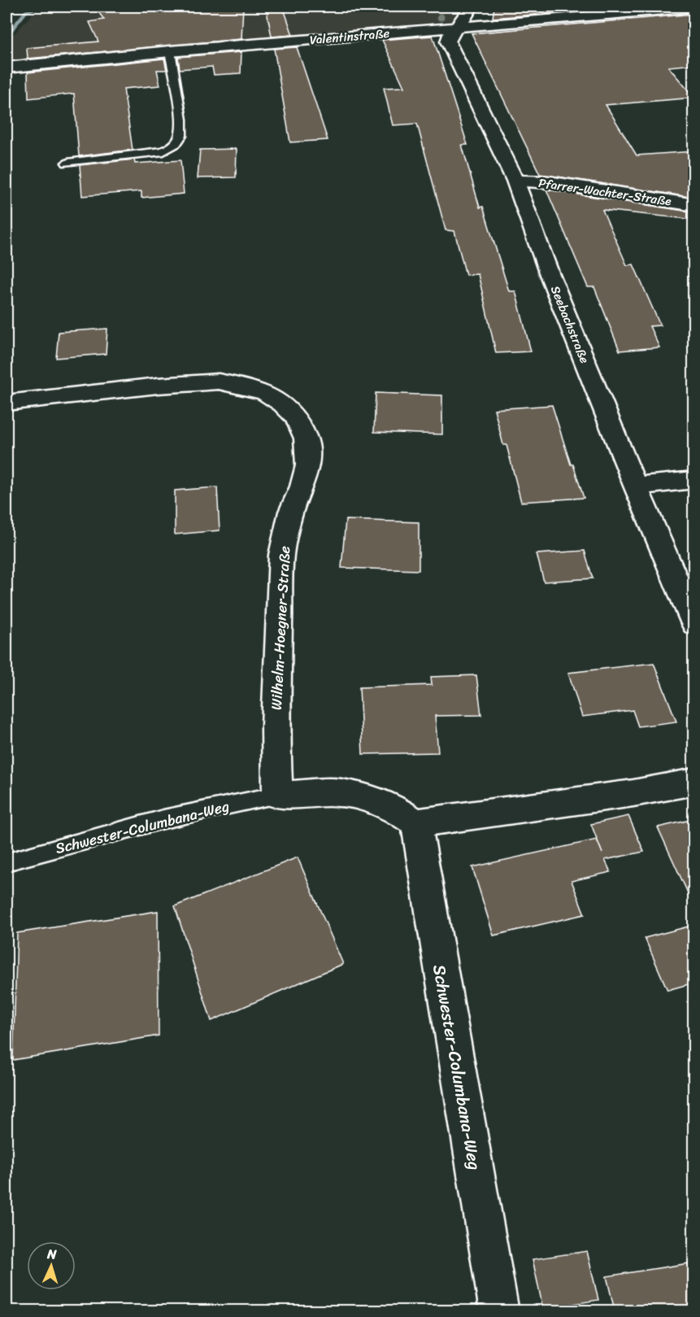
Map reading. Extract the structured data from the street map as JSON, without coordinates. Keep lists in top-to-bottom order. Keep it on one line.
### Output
{"streets":{"street":["Valentinstraße","Pfarrer-Wachter-Straße","Seebachstraße","Wilhelm-Hoegner-Straße","Schwester-Columbana-Weg"]},"crossings":[["Valentinstraße","Seebachstraße"],["Pfarrer-Wachter-Straße","Seebachstraße"],["Wilhelm-Hoegner-Straße","Schwester-Columbana-Weg"]],"north":"top"}
